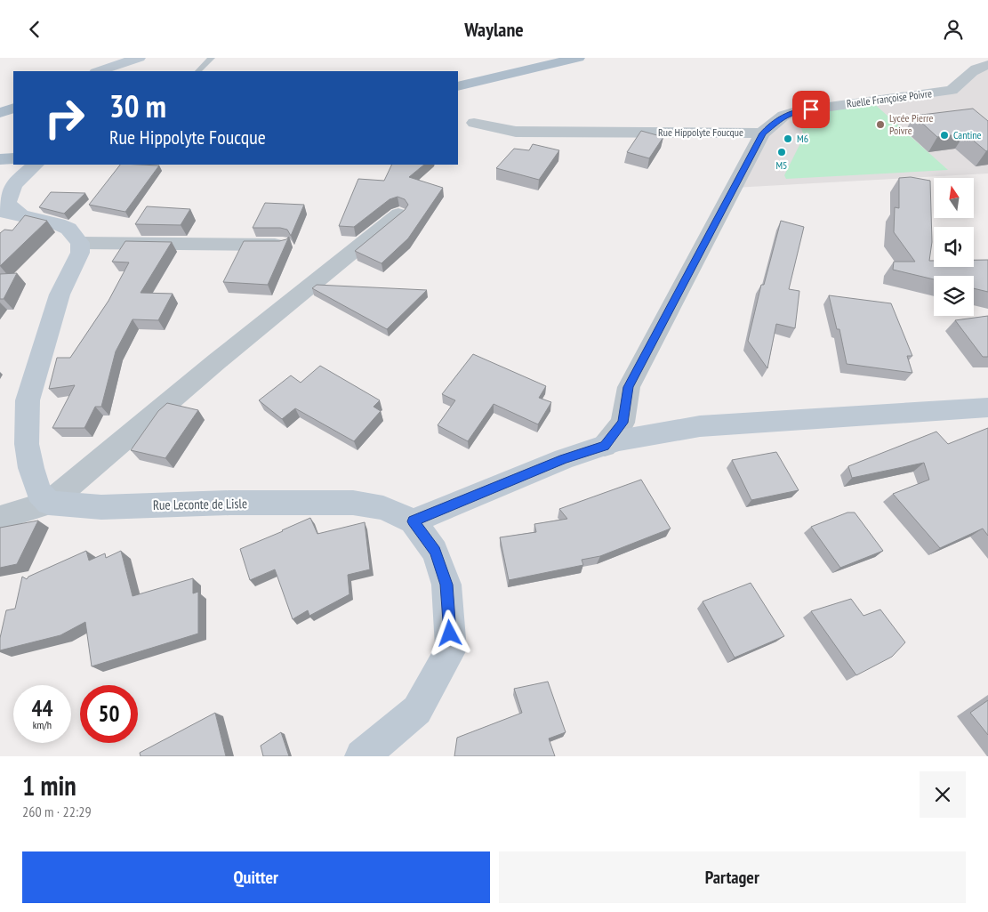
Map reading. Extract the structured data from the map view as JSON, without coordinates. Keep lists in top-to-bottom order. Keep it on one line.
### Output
{"streets":{"main road":["Rue Leconte de Lisle"],"street":["Ruelle Françoise Poivre","Rue Hippolyte Foucque"]},"crossings":[["Ruelle Françoise Poivre","Rue Hippolyte Foucque"]],"places":["Lycée Pierre Poivre","Cantine","M6","M5"],"north":"top","page":{"header":"Waylane","turn":["30 m","Rue Hippolyte Foucque"],"speed":"44 km/h","limit":"50","heading":["1 min","260 m · 22:29"],"buttons":["Quitter","Partager"]}}
